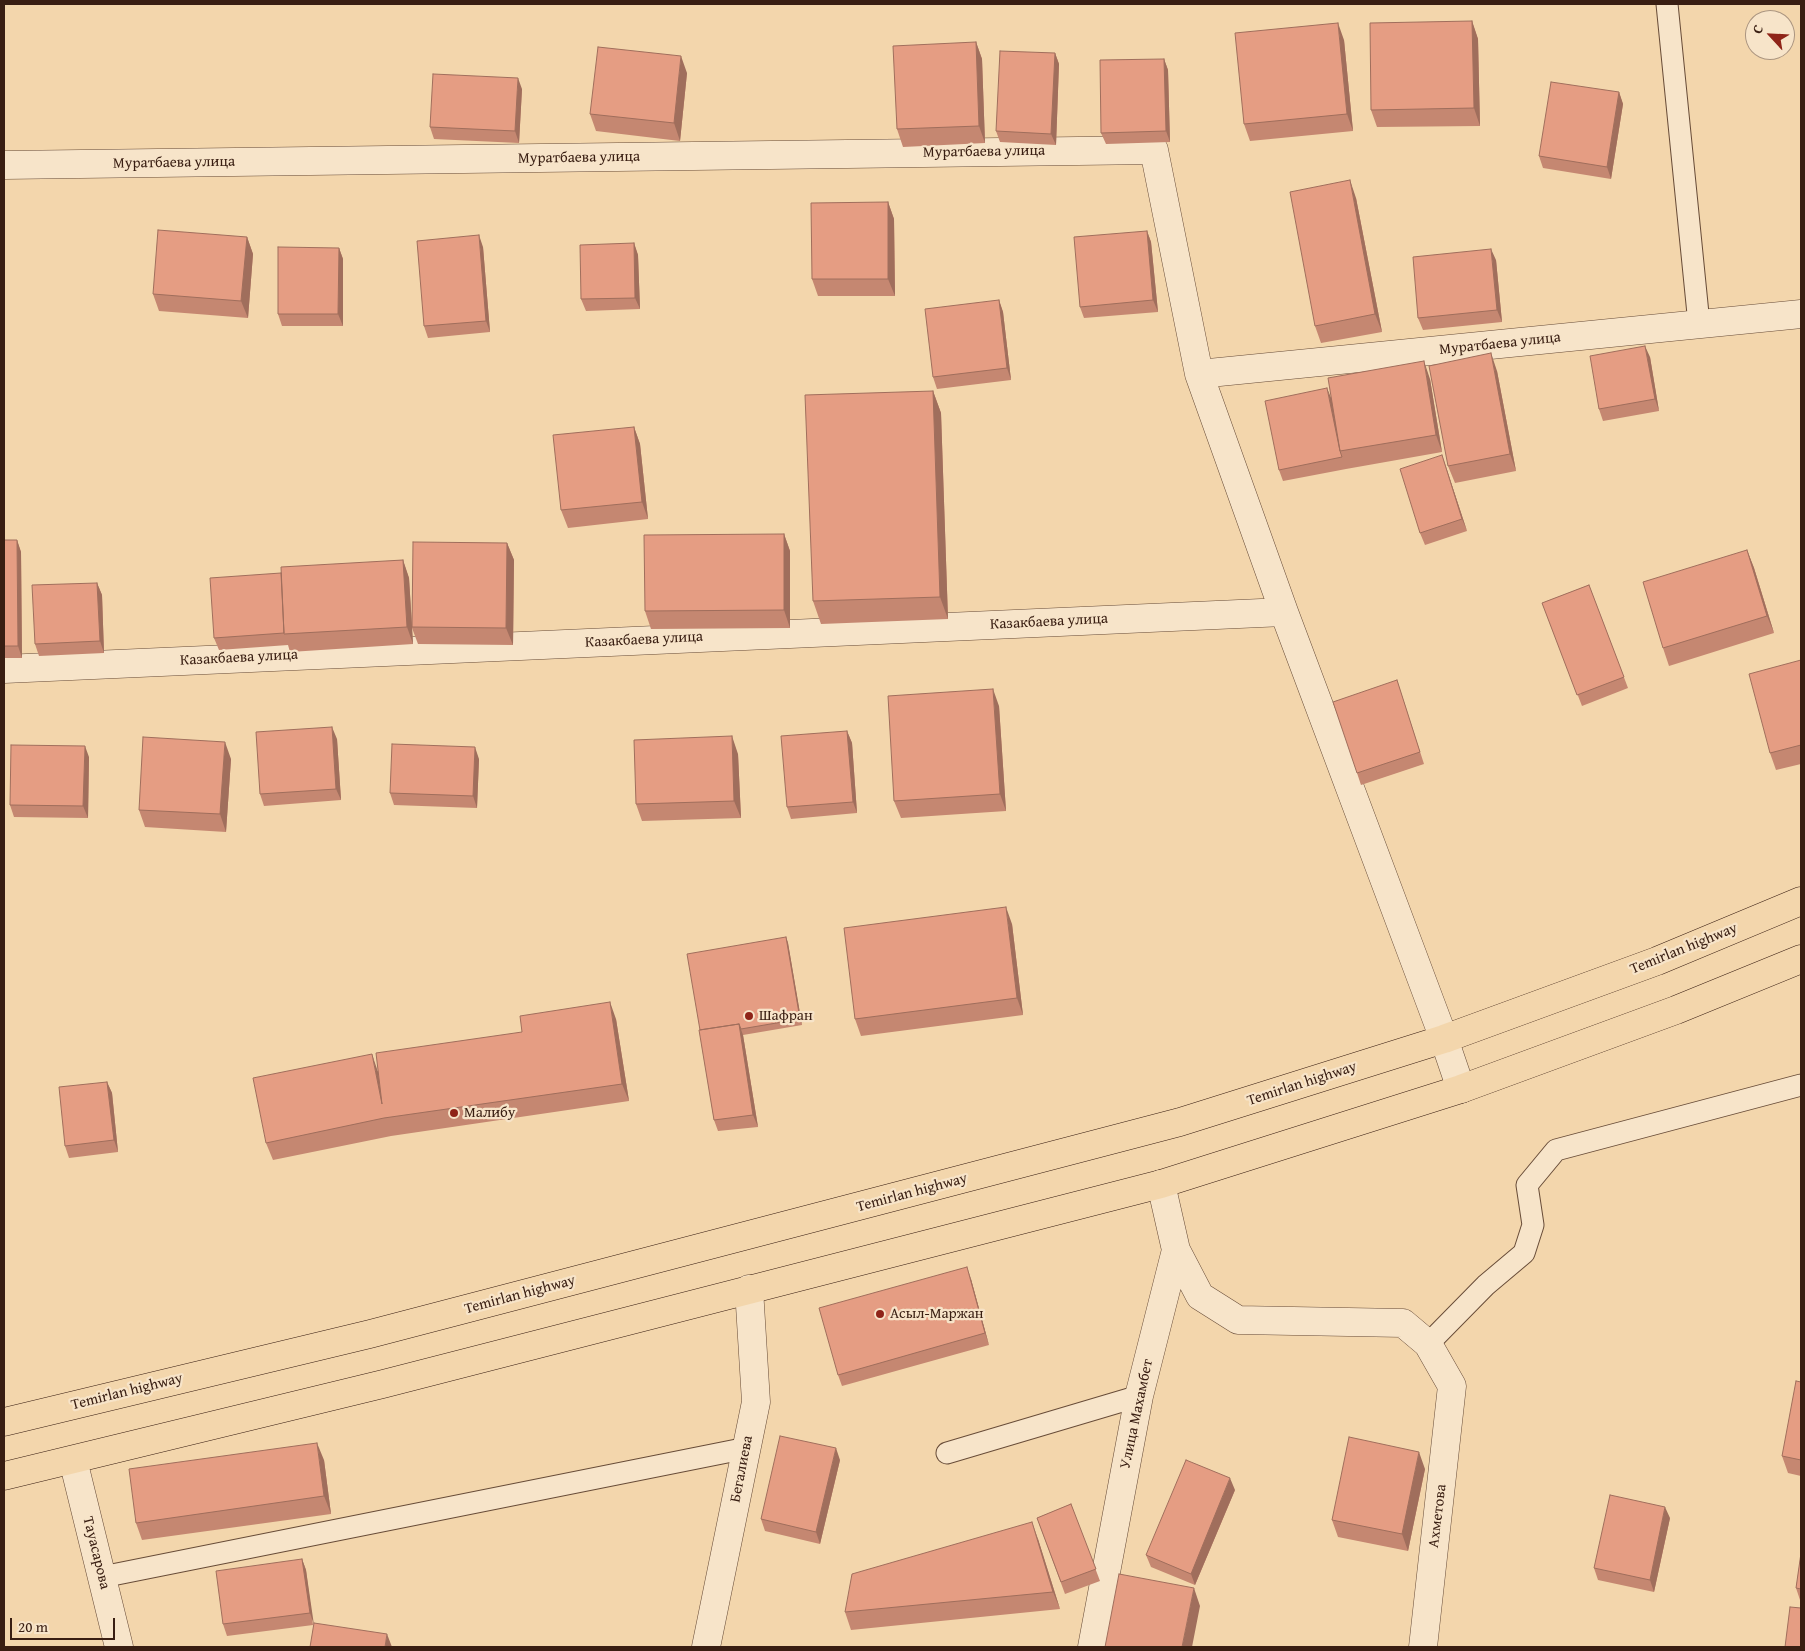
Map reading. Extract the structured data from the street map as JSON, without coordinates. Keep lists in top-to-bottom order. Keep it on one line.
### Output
{"streets":{"main road":["Temirlan highway"],"street":["Муратбаева улица","Казакбаева улица","Улица Махамбет","Бегалиева","Ахметова","Тауасарова"]},"places":["Шафран","Малибу","Асыл-Маржан"],"scale_bar":"20 m","north":"top left"}
